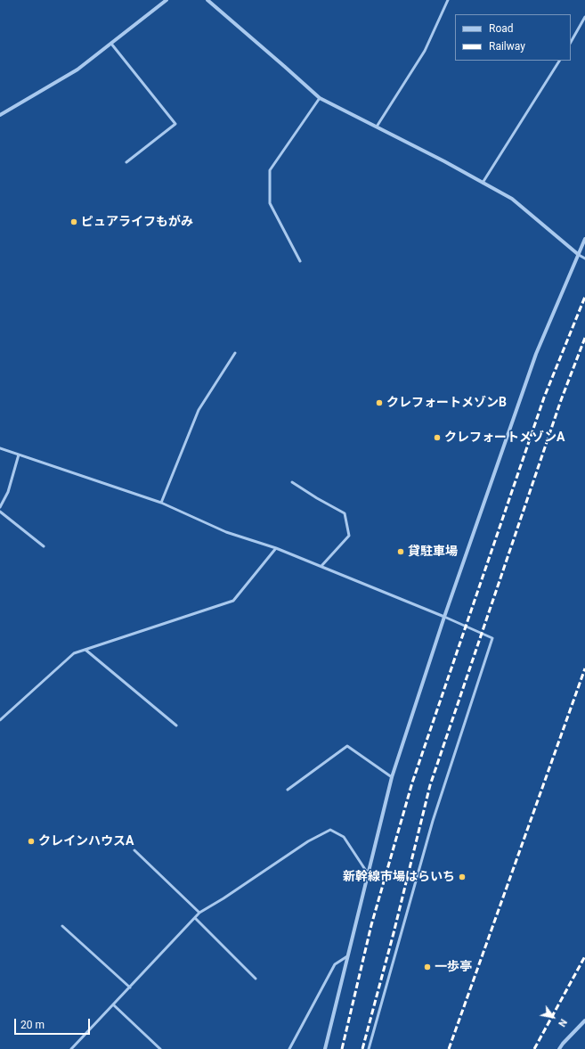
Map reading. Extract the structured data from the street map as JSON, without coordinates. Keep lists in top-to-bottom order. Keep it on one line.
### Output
{"places":["ピュアライフもがみ","クレフォートメゾンB","クレフォートメゾンA","貸駐車場","クレインハウスA","新幹線市場はらいち","一歩亭"],"legend":["Road","Railway"],"scale_bar":"20 m","north":"bottom right"}
